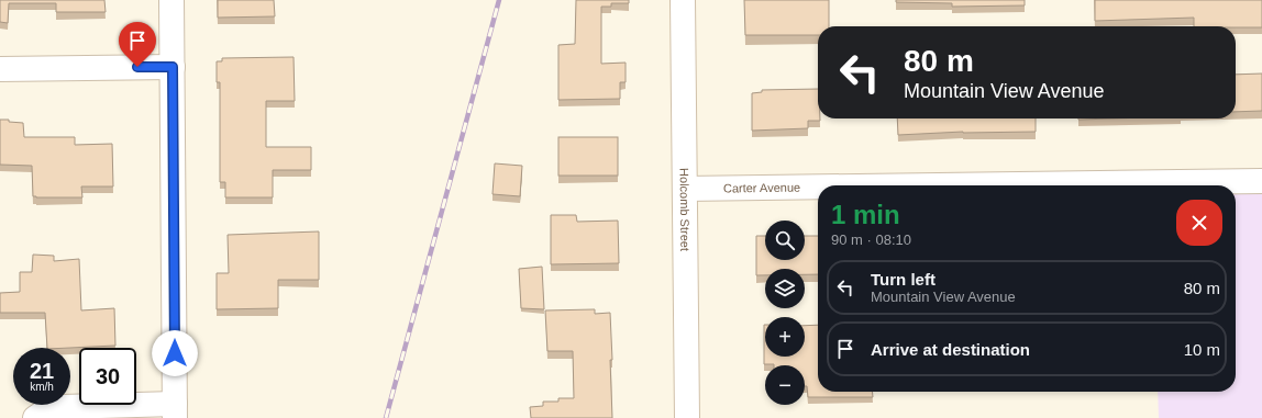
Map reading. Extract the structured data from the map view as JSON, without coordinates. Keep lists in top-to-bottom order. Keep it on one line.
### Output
{"streets":{"street":["Carter Avenue","Holcomb Street"]},"crossings":[["Carter Avenue","Holcomb Street"]],"page":{"turn":["80 m","Mountain View Avenue"],"heading":["1 min","90 m · 08:10"],"map_buttons":["+","−"],"list":[{"name":"Turn left","note":"Mountain View Avenue","value":"80 m"},{"name":"Arrive at destination","value":"10 m"}],"speed":"21 km/h","limit":"30"}}
